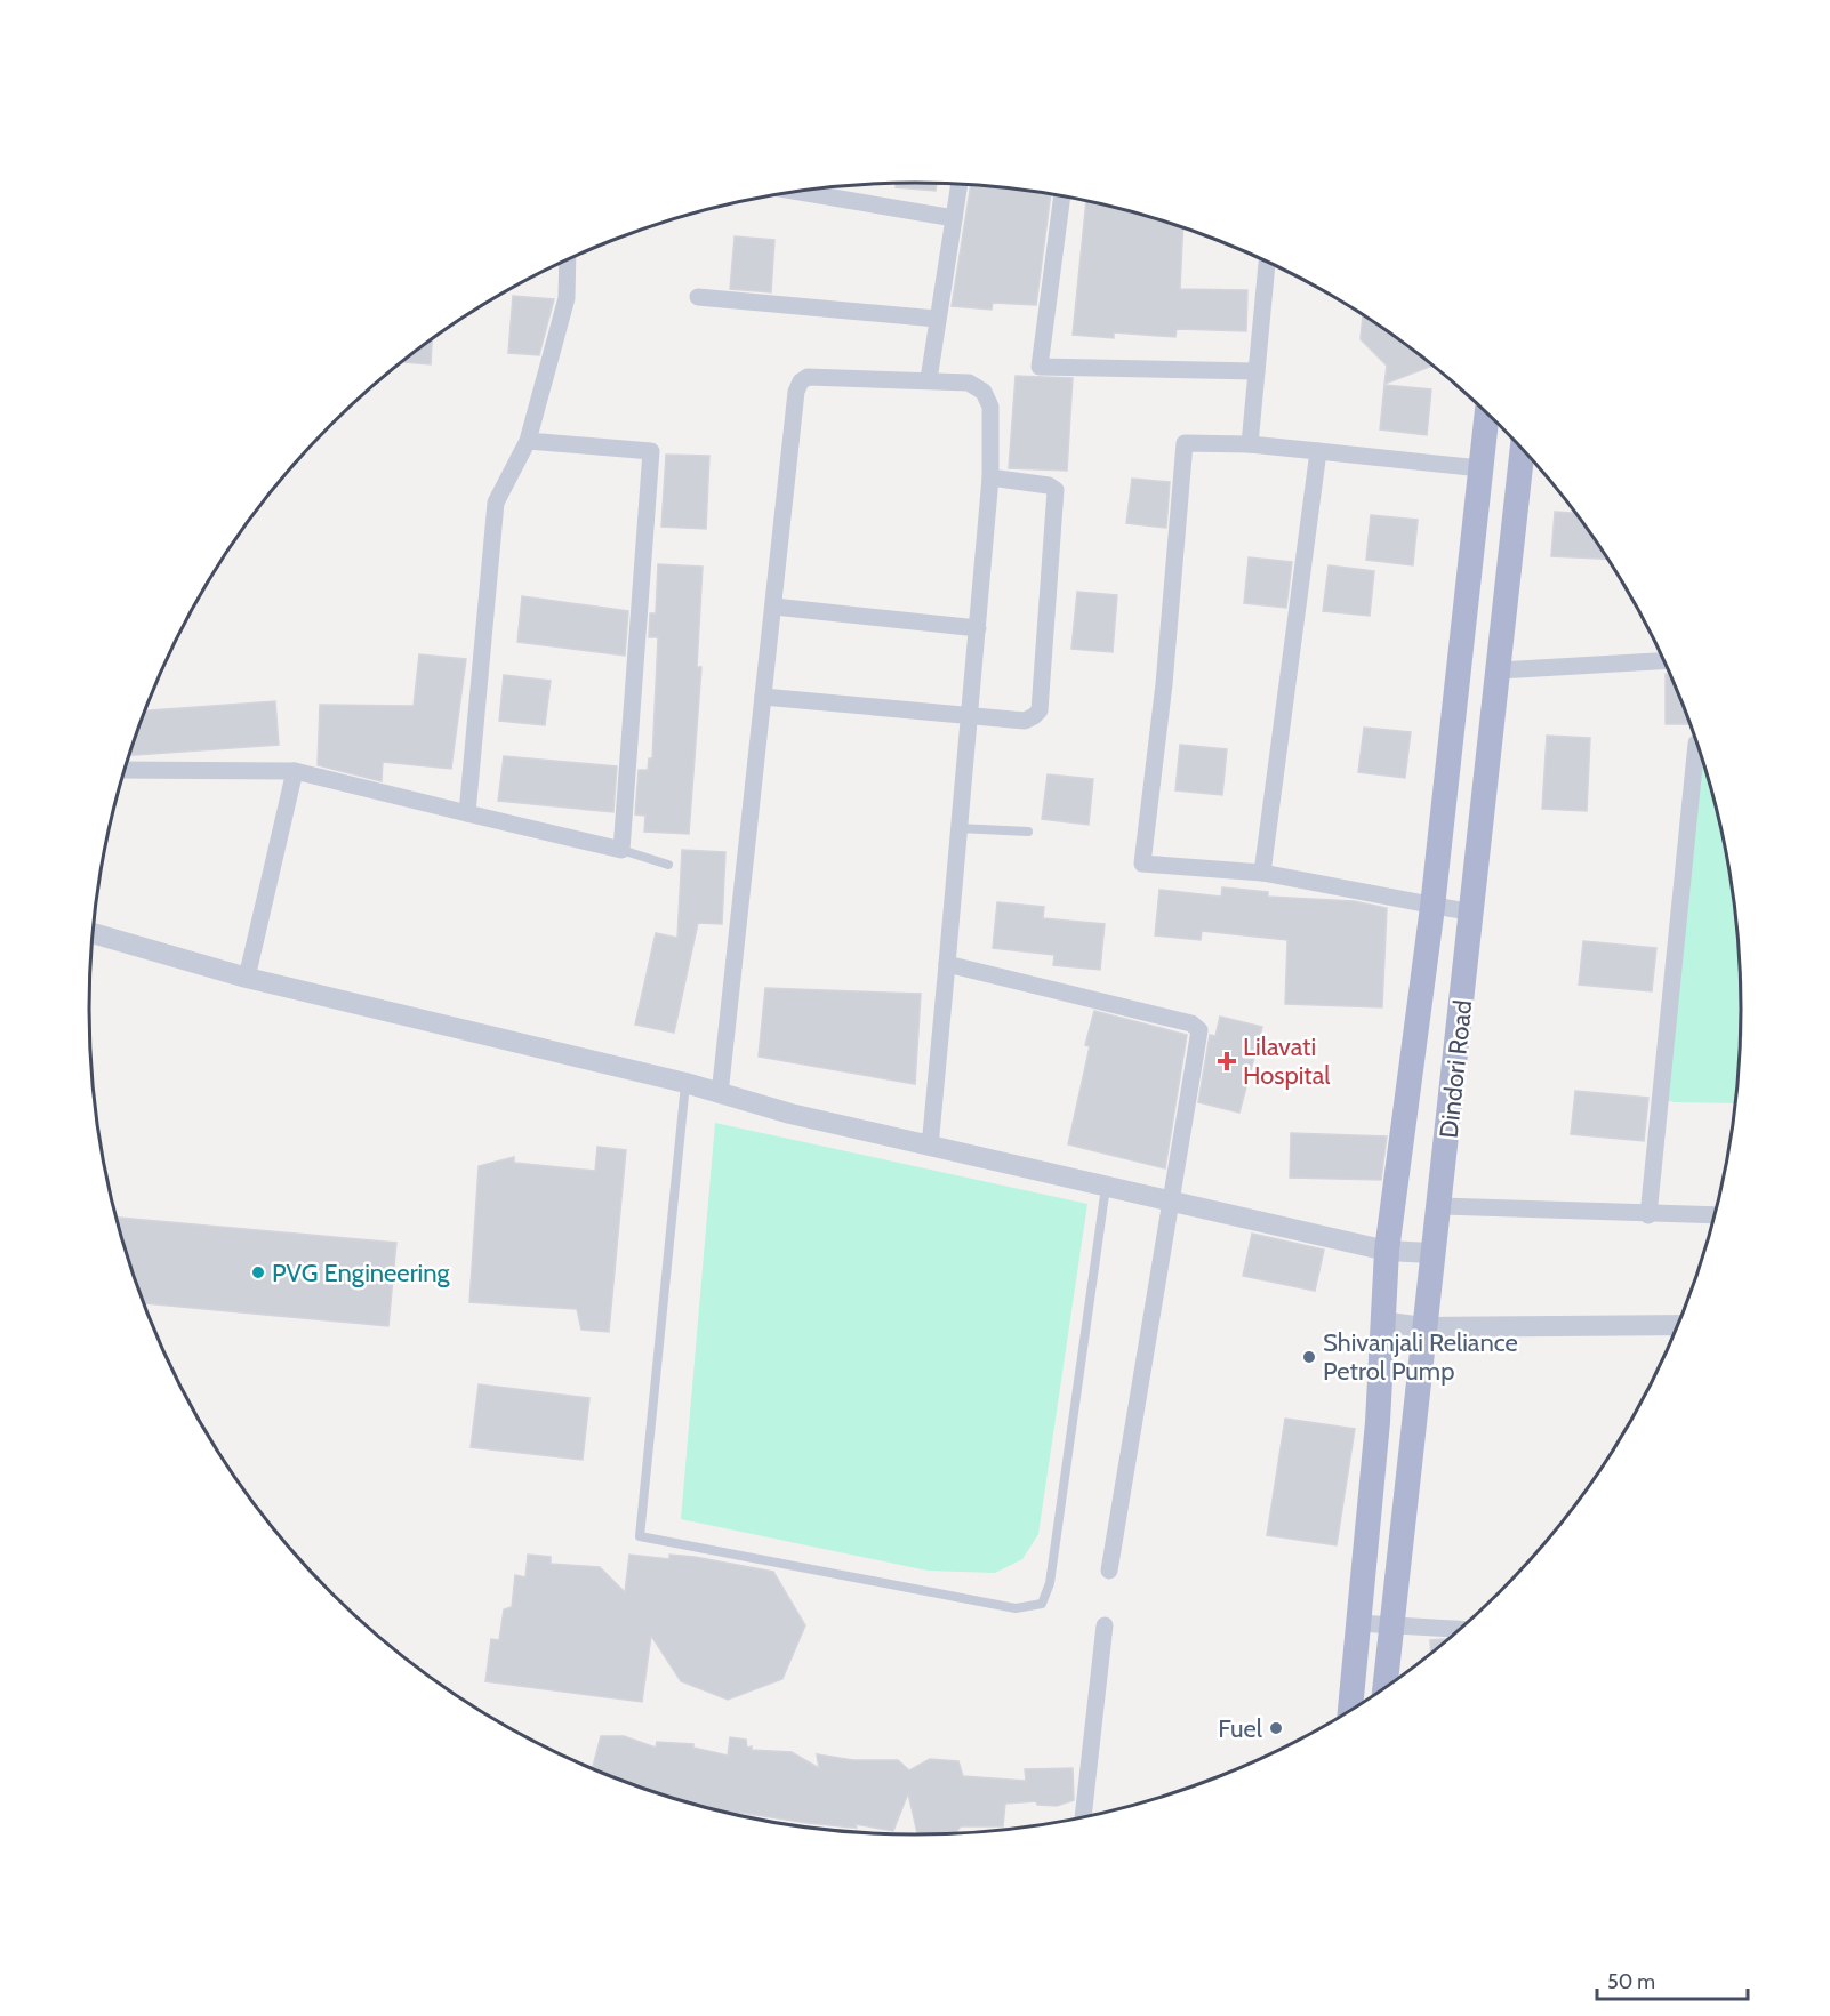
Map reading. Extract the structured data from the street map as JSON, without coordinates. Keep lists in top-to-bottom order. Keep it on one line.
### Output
{"streets":{"main road":["Dindori Road"]},"places":{"health":["Lilavati Hospital"],"other":["PVG Engineering","Shivanjali Reliance Petrol Pump","Fuel"]},"scale_bar":"50 m"}
